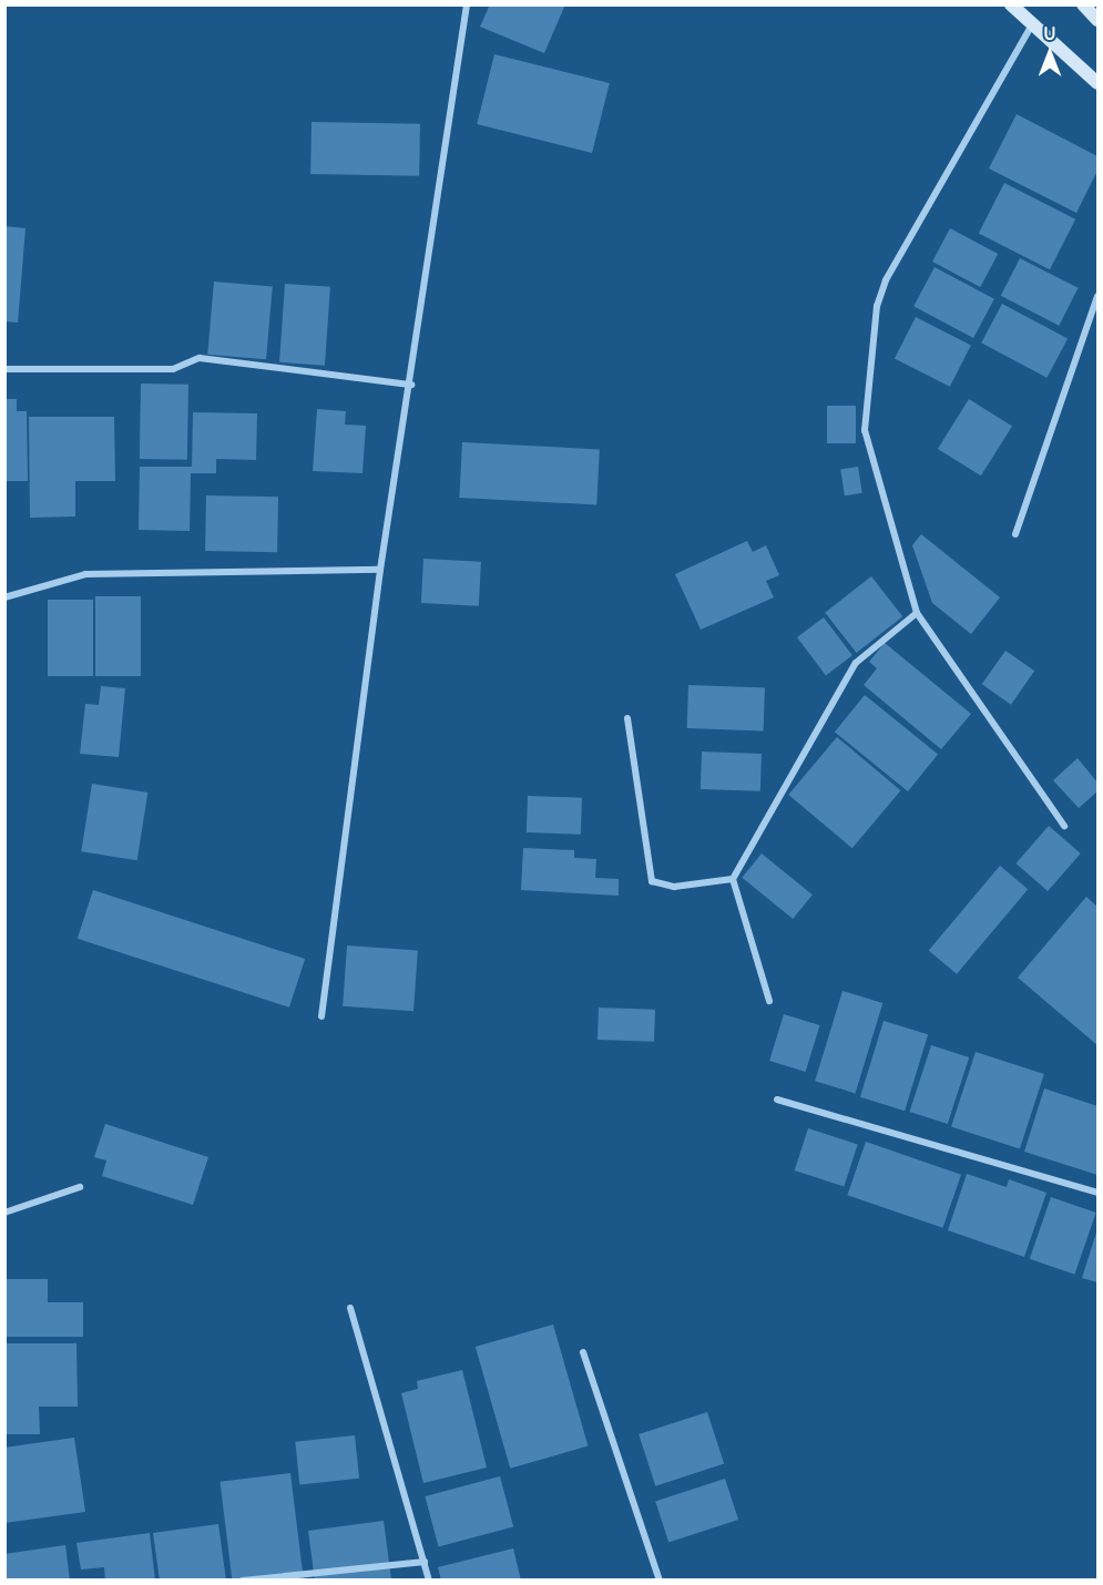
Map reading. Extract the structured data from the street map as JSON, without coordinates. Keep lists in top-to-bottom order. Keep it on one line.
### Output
{"north":"top"}
